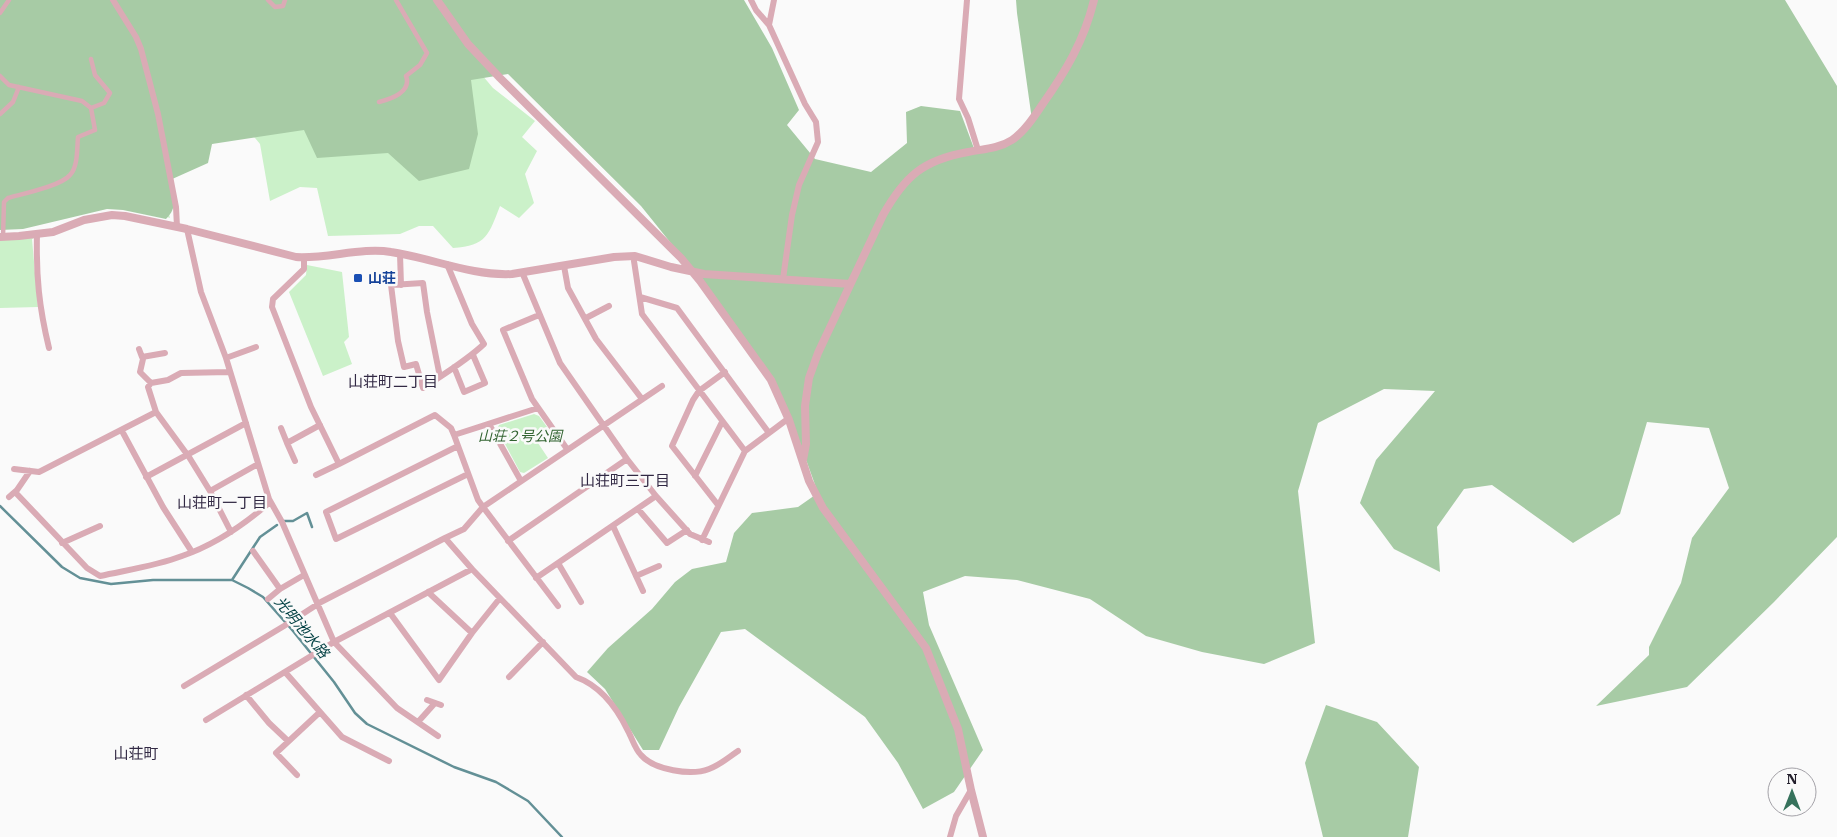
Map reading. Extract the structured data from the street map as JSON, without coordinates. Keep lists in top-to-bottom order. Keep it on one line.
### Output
{"districts":["山荘町二丁目","山荘町三丁目","山荘町一丁目","山荘町"],"water":["光明池水路"],"parks":["山荘２号公園"],"places":{"transit":["山荘"]},"north":"top"}
